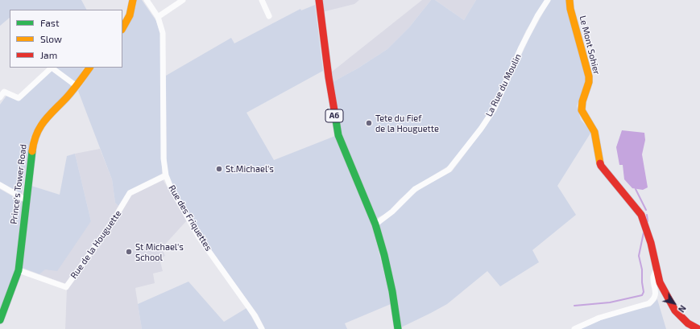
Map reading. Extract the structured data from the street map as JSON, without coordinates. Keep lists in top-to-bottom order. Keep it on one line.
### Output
{"streets":{"main road":["Le Mont Sohier","A6","Prince's Tower Road"],"street":["La Rue du Moulin","Rue des Friquettes","Rue de la Houguette"]},"crossings":[["La Rue du Moulin","A6"],["Prince's Tower Road","Rue de la Houguette"],["Rue des Friquettes","Rue de la Houguette"]],"places":["Tete du Fief de la Houguette","St.Michael's","St Michael's School"],"legend":["Fast","Slow","Jam"],"north":"bottom right"}
